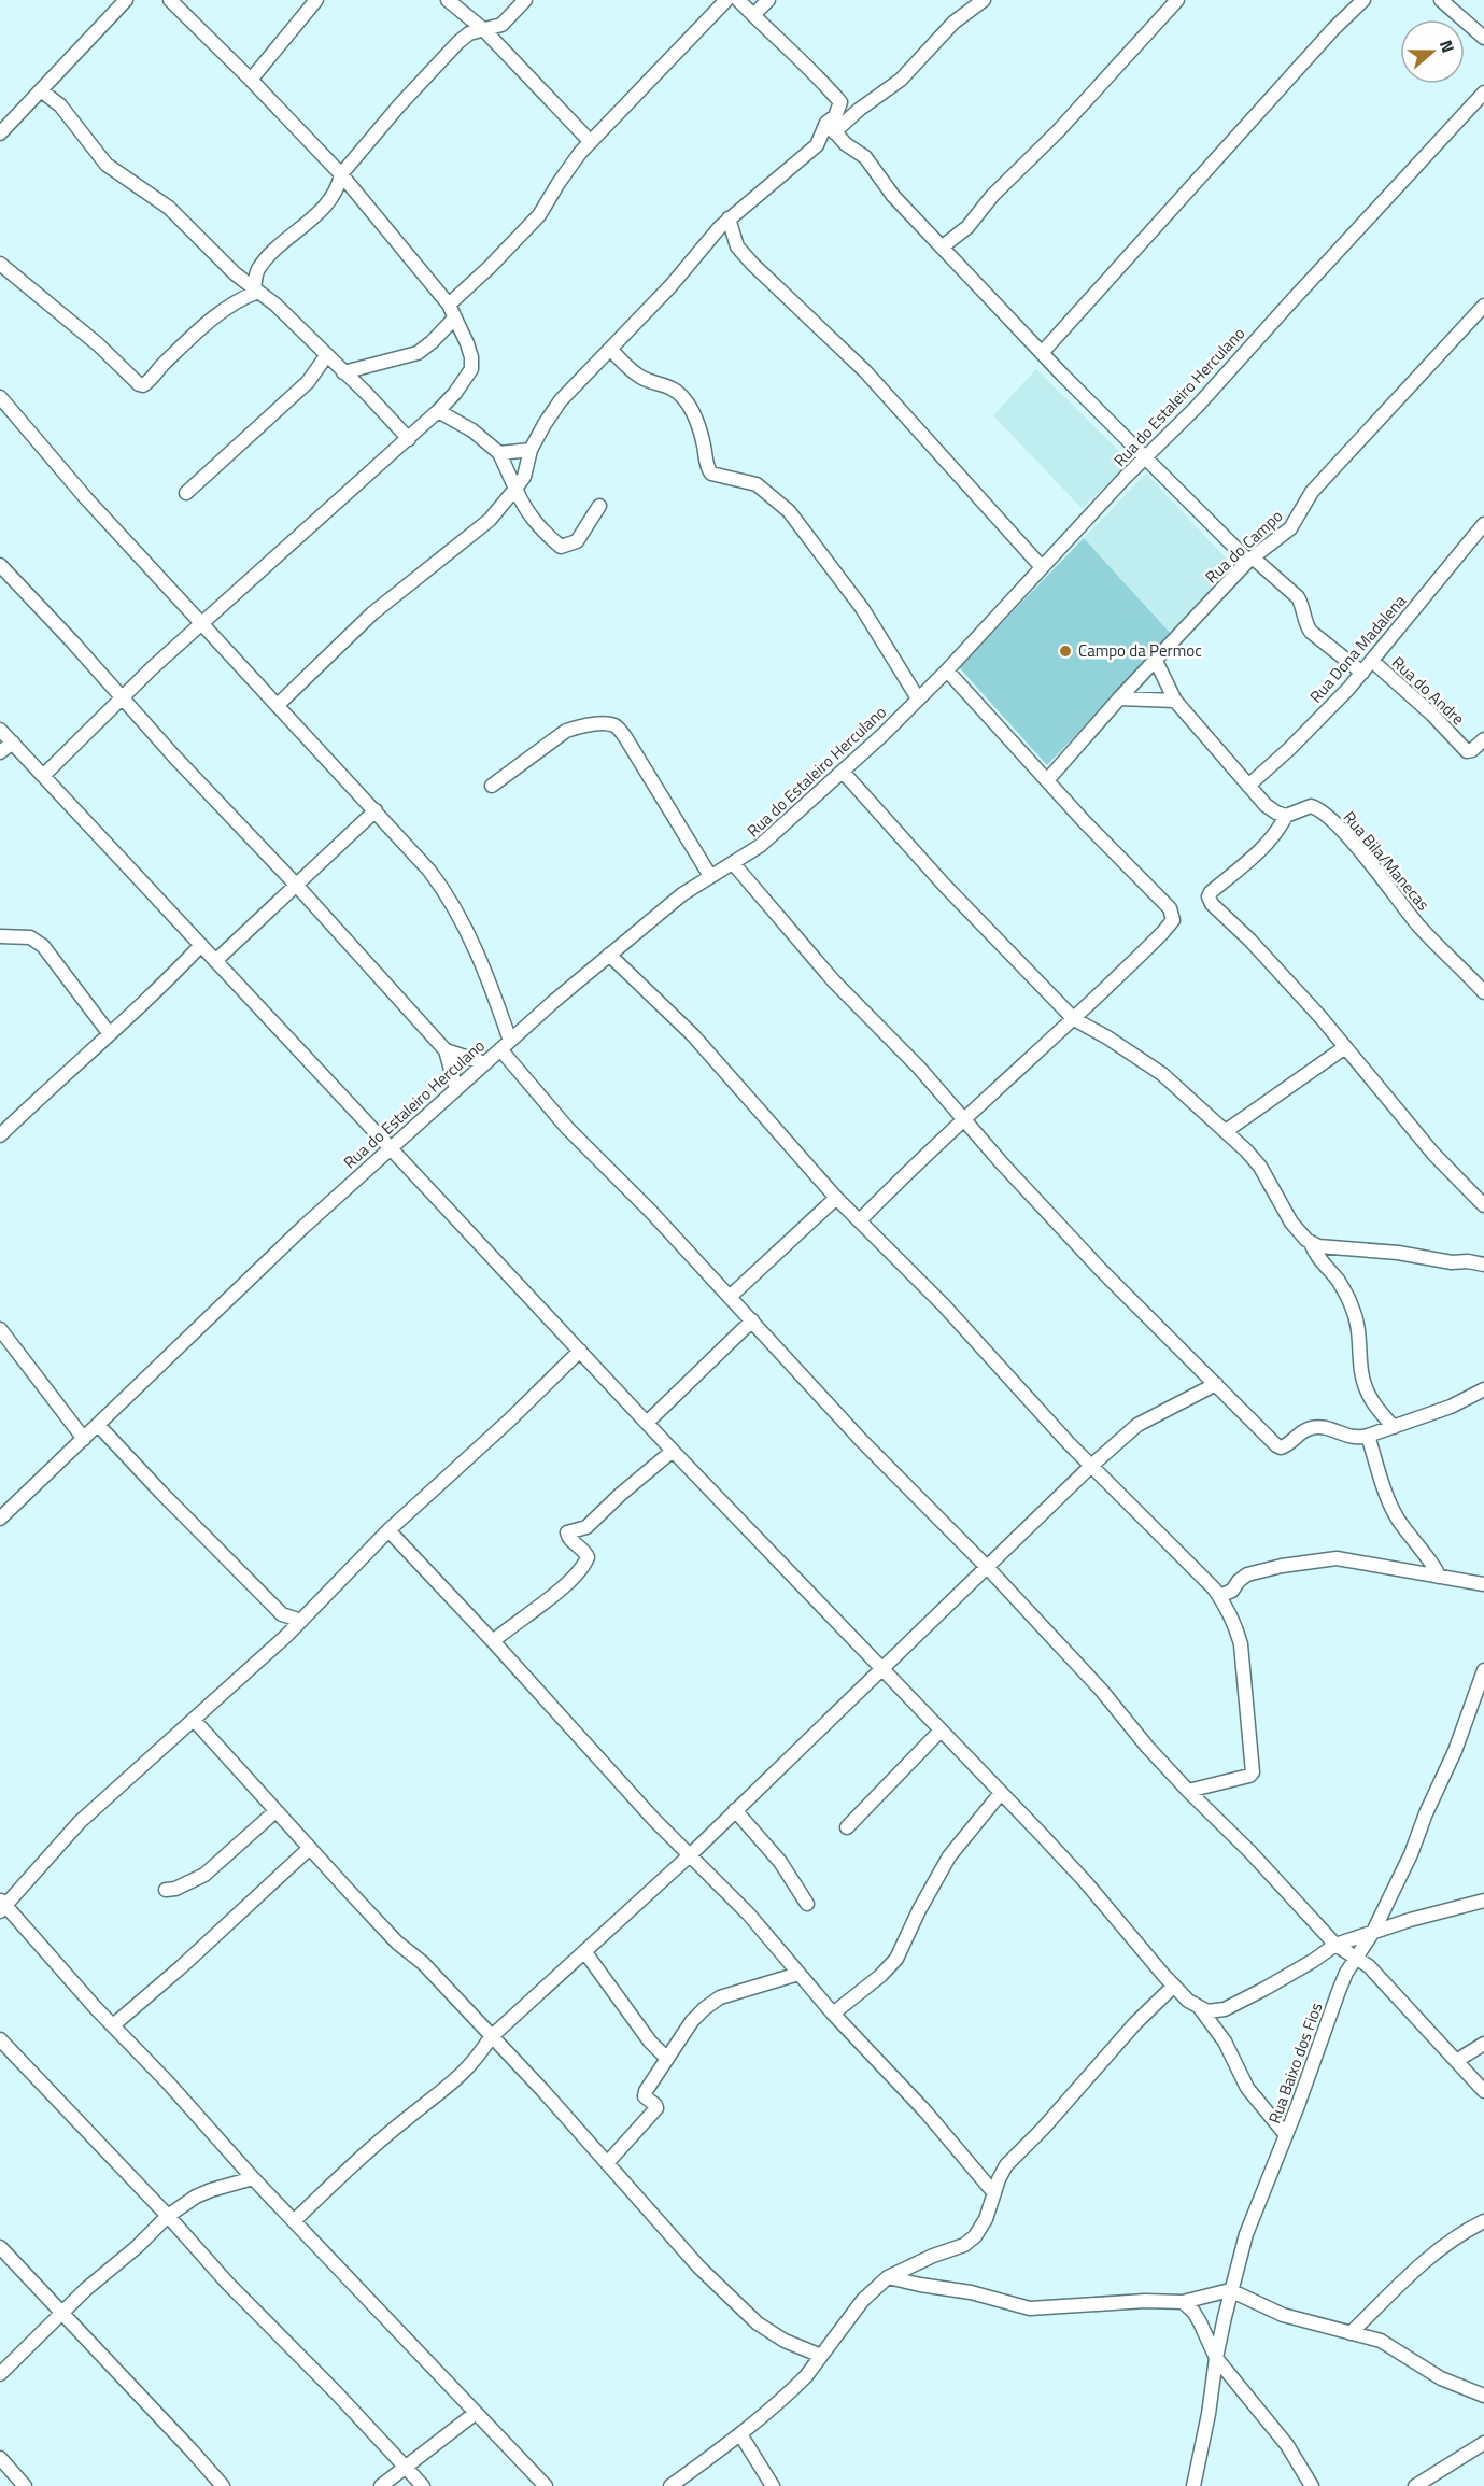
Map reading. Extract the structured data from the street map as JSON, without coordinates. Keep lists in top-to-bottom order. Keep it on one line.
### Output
{"streets":{"street":["Rua do Estaleiro Herculano","Rua do Campo","Rua Dona Madalena","Rua do Andre","Rua Bila/Manecas","Rua Baixo dos Fios"]},"crossings":[["Rua Dona Madalena","Rua do Andre"]],"places":["Campo da Permoc"],"north":"right"}
